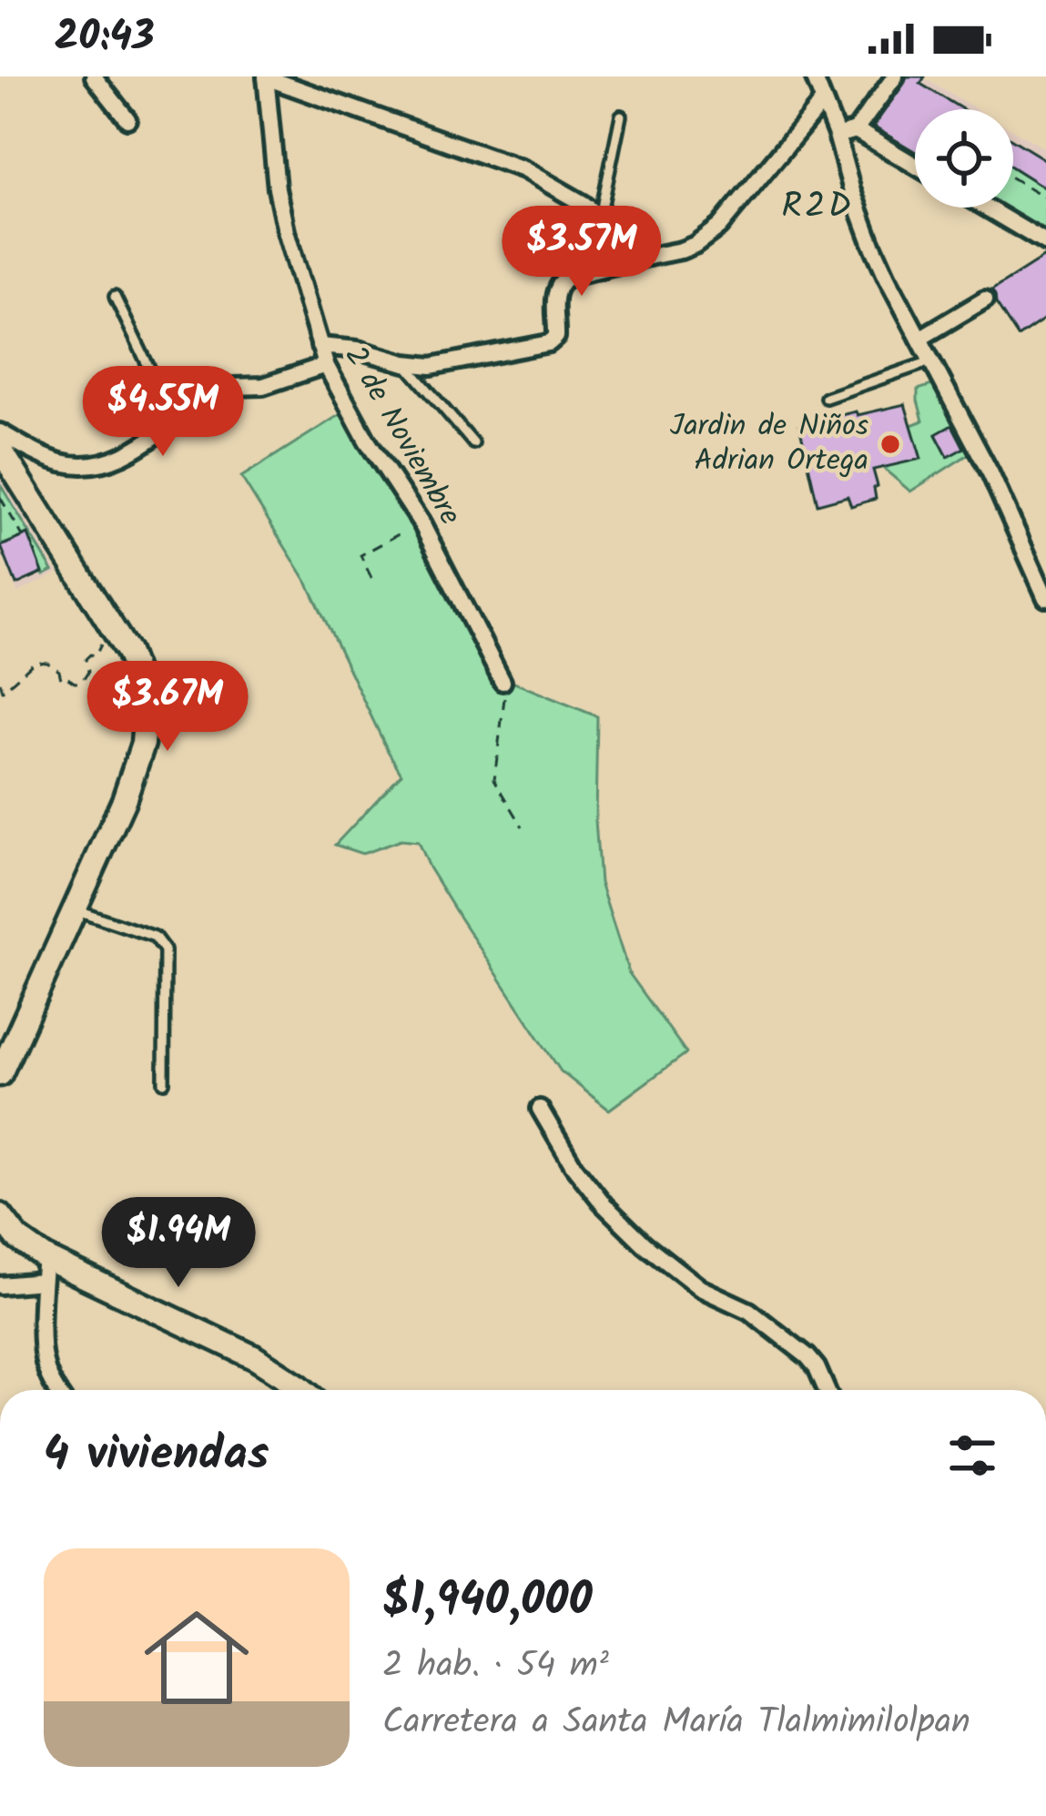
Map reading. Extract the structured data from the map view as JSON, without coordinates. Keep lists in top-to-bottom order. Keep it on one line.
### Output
{"streets":{"street":["2 de Noviembre"]},"districts":["R2D"],"places":["Jardin de Niños Adrian Ortega"],"page":{"status":"20:43","price":["$3.57M","$4.55M","$3.67M","$1.94M"],"heading":"4 viviendas","list":[{"name":"$1,940,000","note":"2 hab. · 54 m² · Carretera a Santa María Tlalmimilolpan"}]}}
